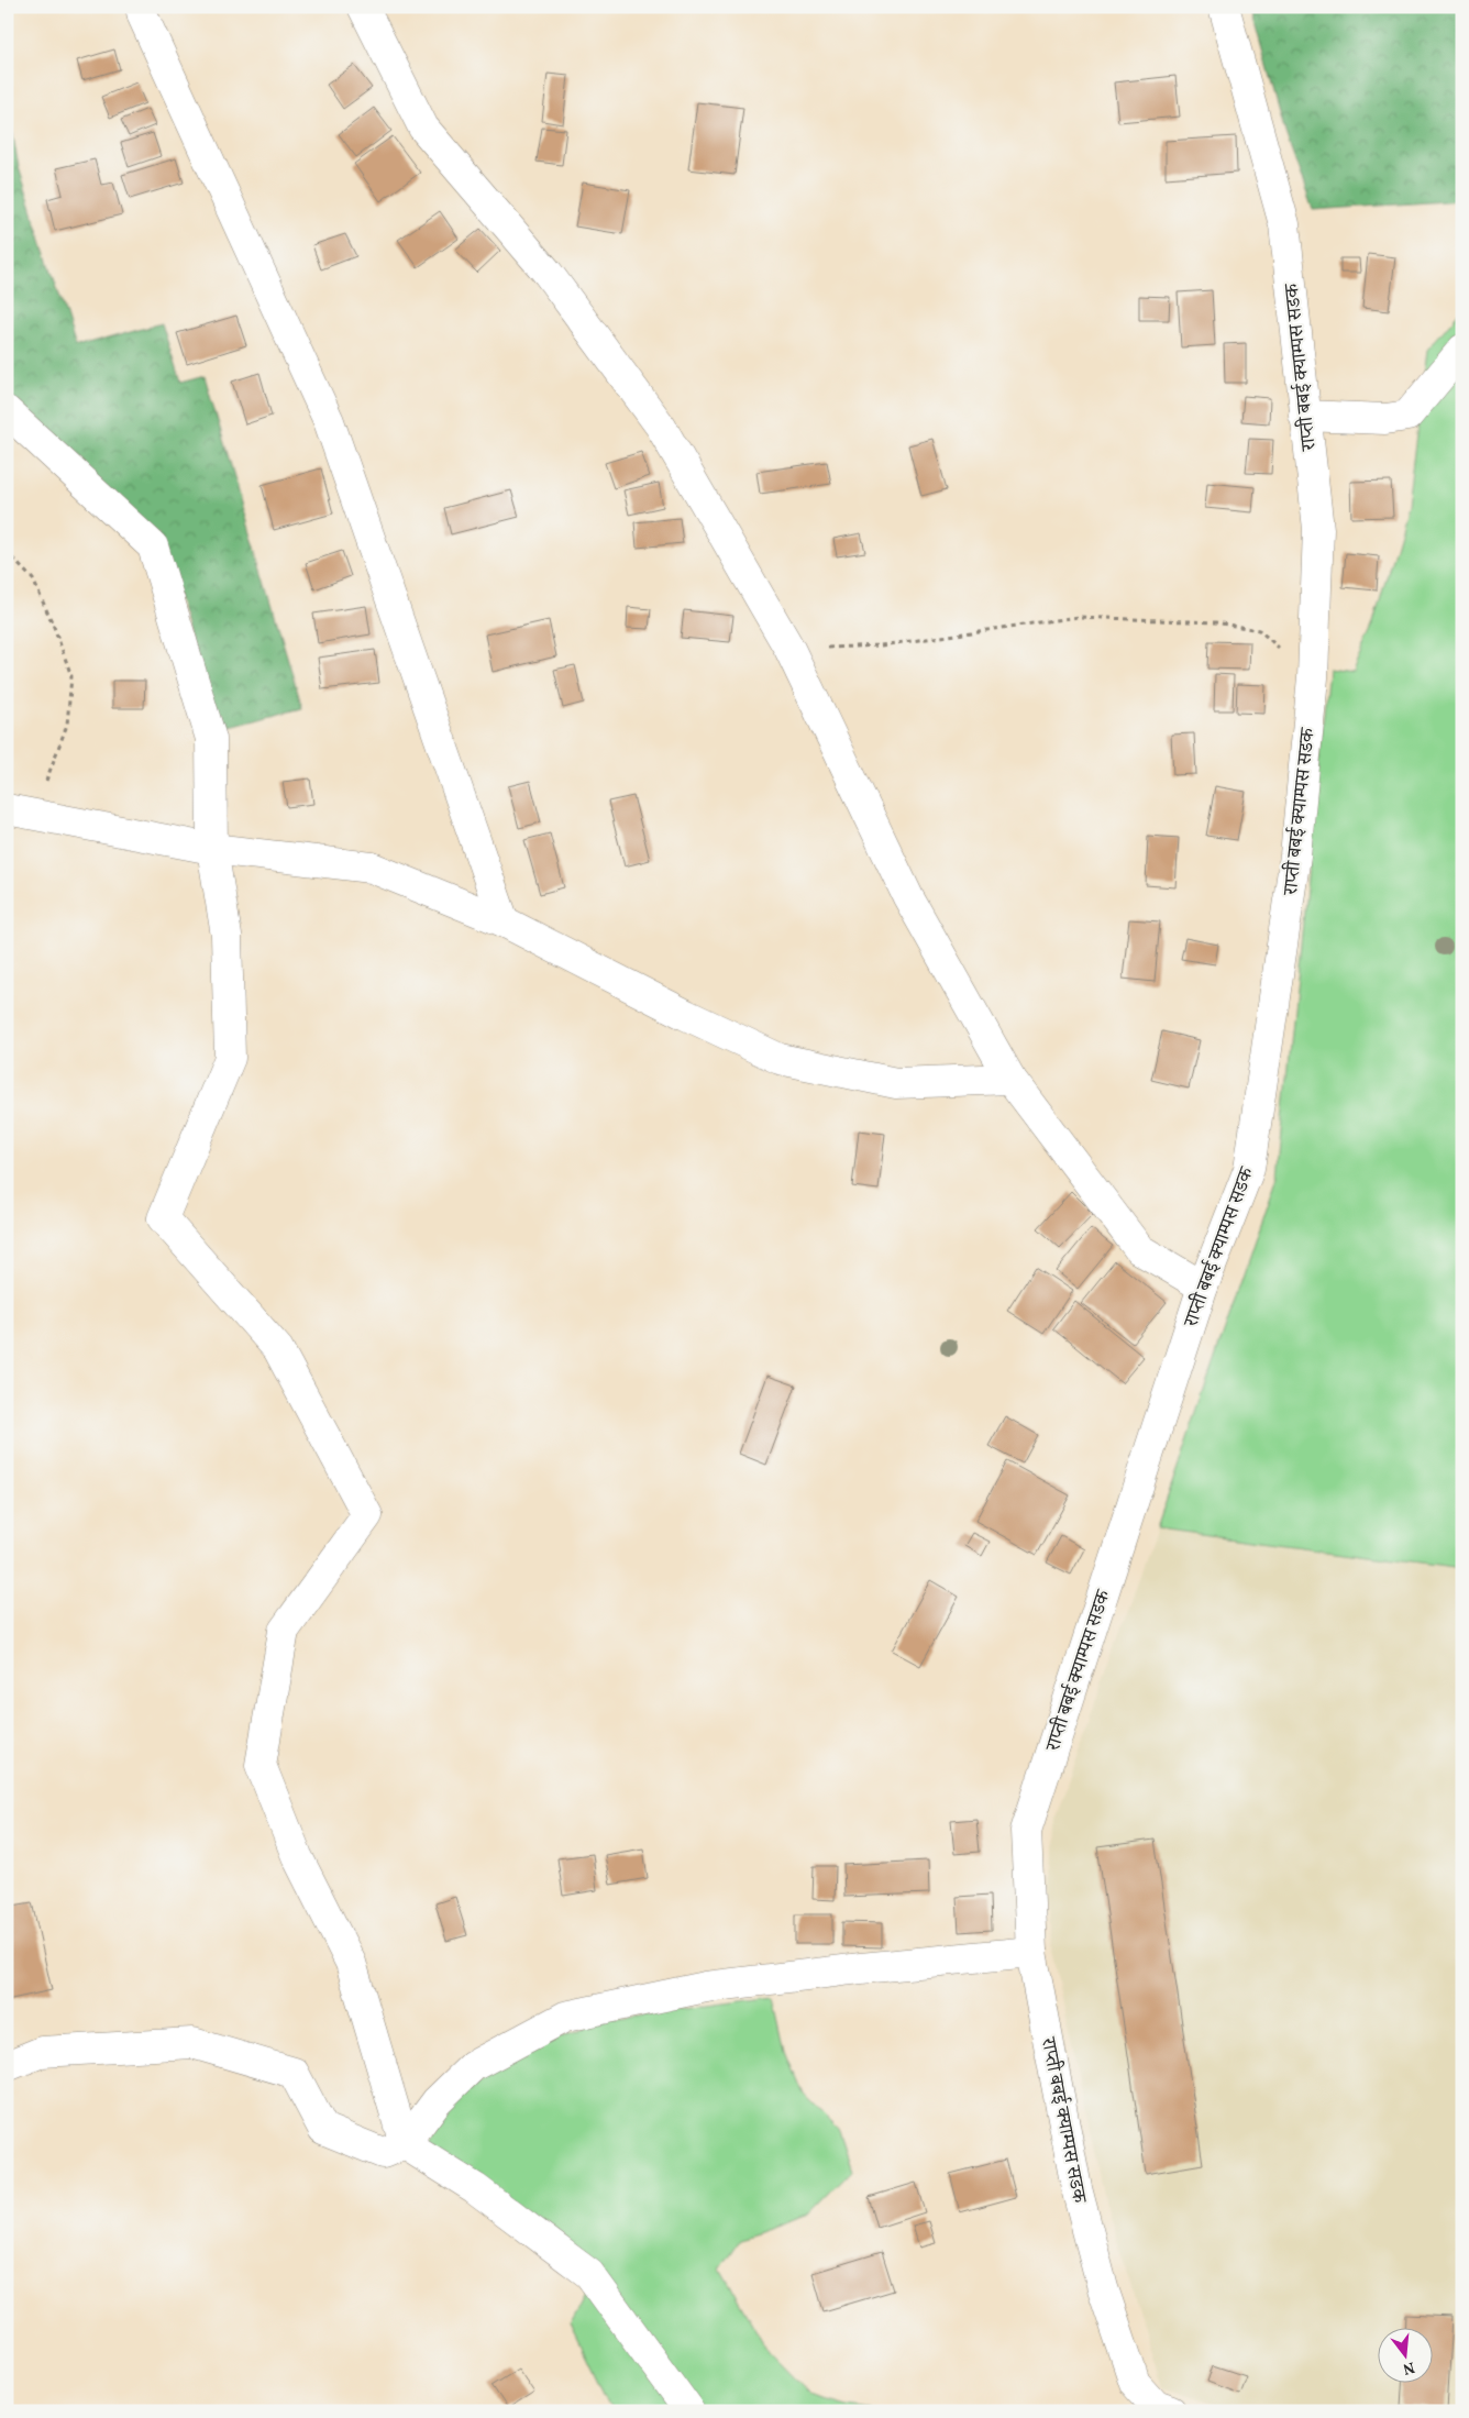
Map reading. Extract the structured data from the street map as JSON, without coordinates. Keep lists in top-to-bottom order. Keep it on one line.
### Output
{"streets":{"street":["राप्ती बबई क्याम्पस सडक"]},"north":"bottom"}
